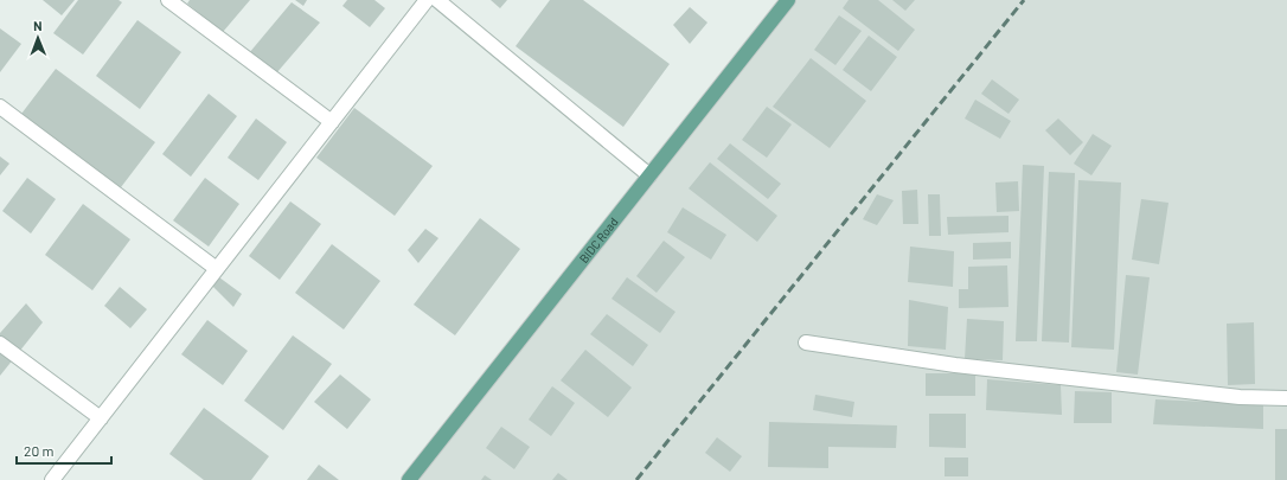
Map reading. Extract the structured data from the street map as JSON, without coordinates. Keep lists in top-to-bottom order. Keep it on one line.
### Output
{"streets":{"main road":["BIDC Road"]},"scale_bar":"20 m","north":"top"}
